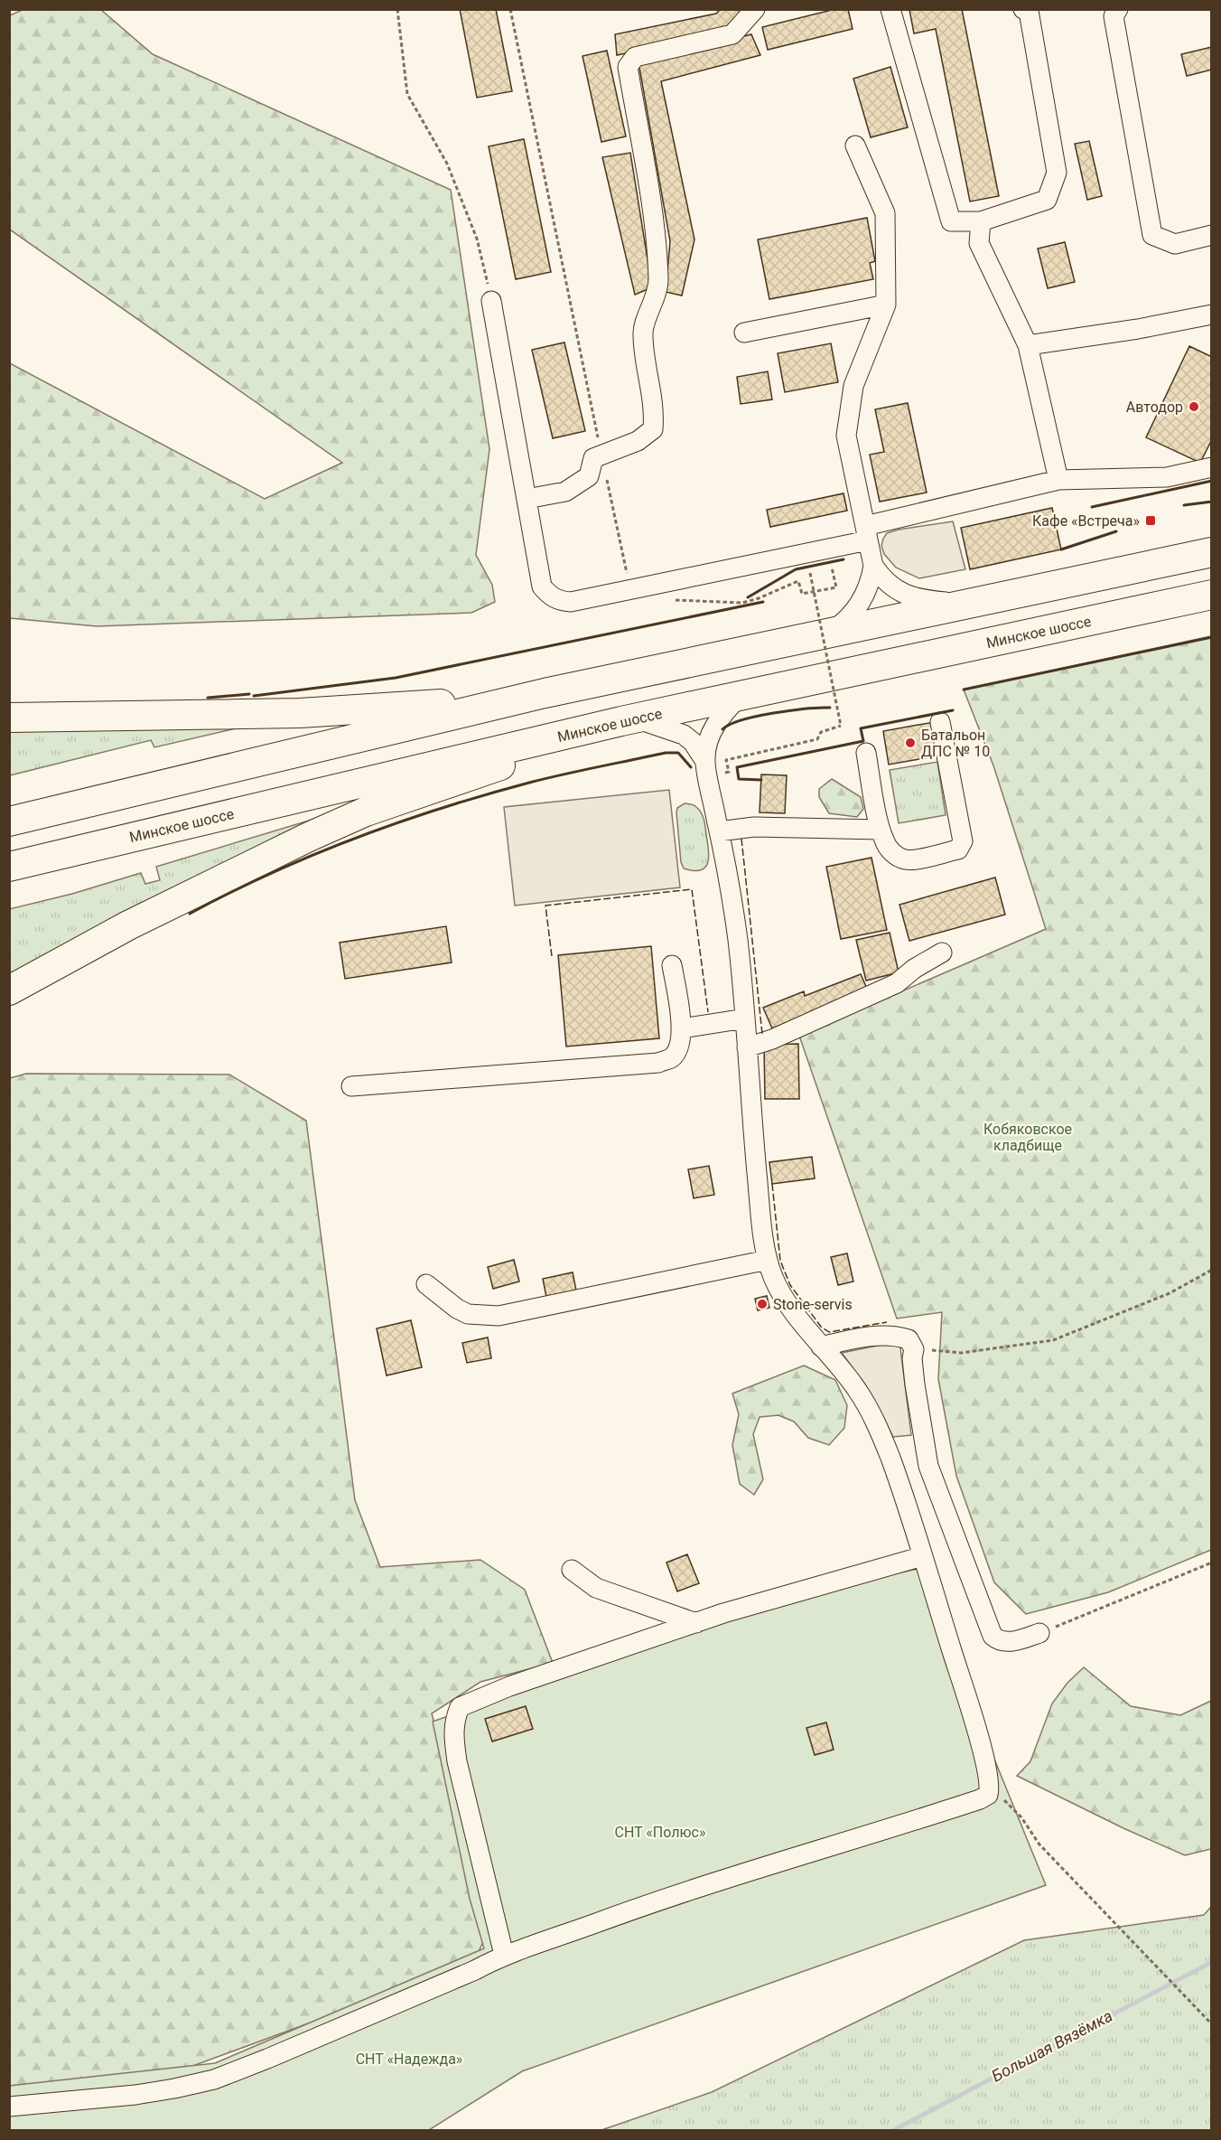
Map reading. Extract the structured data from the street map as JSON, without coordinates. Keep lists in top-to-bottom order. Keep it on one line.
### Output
{"streets":{"highway":["Минское шоссе"]},"water":["Большая Вязёмка"],"parks":["Кобяковское кладбище","СНТ «Полюс»","СНТ «Надежда»"],"places":{"other":["Автодор","Батальон ДПС № 10","Stone-servis"],"transit":["Кафе «Встреча»"]}}
